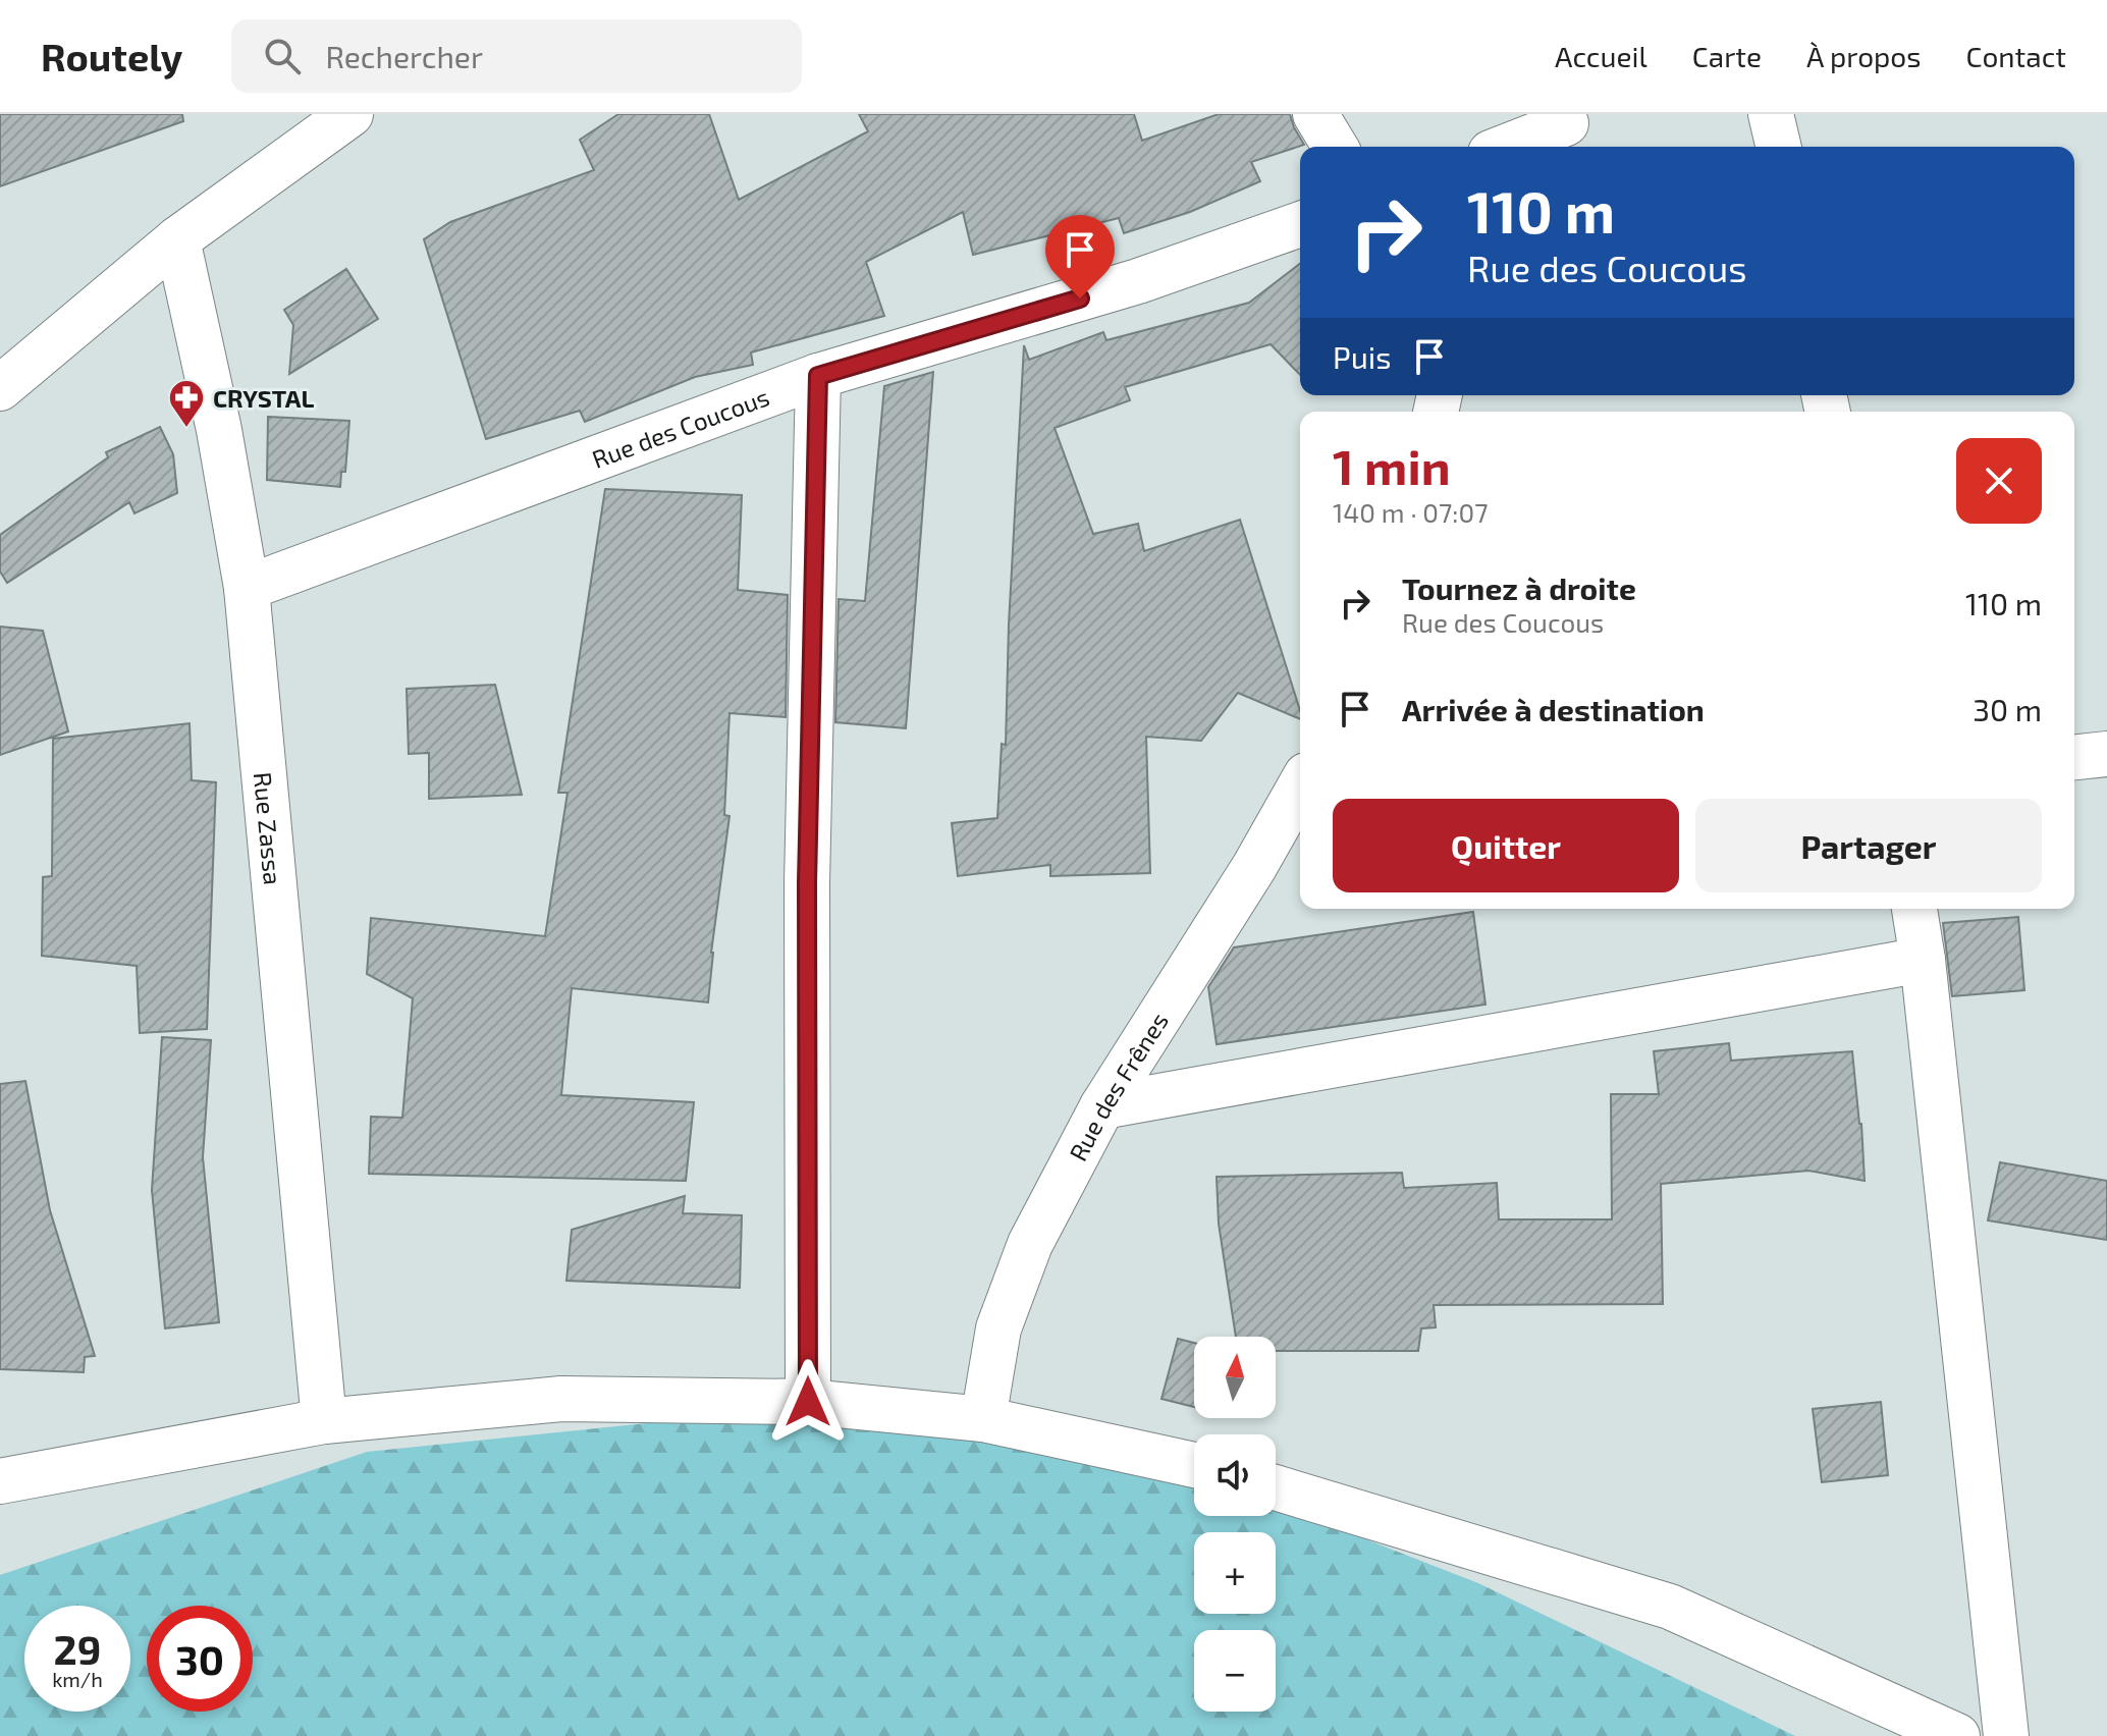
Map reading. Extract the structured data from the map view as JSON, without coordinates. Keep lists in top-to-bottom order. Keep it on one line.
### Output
{"streets":{"street":["Rue des Coucous","Rue Zassa","Rue des Frênes"]},"crossings":[["Rue des Coucous","Rue Zassa"]],"places":{"pharmacy":["CRYSTAL"]},"north":"top","page":{"header":"Routely","search":"Rechercher","nav":["Accueil","Carte","À propos","Contact"],"turn":["110 m","Rue des Coucous"],"then":"Puis","heading":["1 min","140 m · 07:07"],"list":[{"name":"Tournez à droite","note":"Rue des Coucous","value":"110 m"},{"name":"Arrivée à destination","value":"30 m"}],"buttons":["Quitter","Partager"],"map_buttons":["+","−"],"speed":"29 km/h","limit":"30"}}
